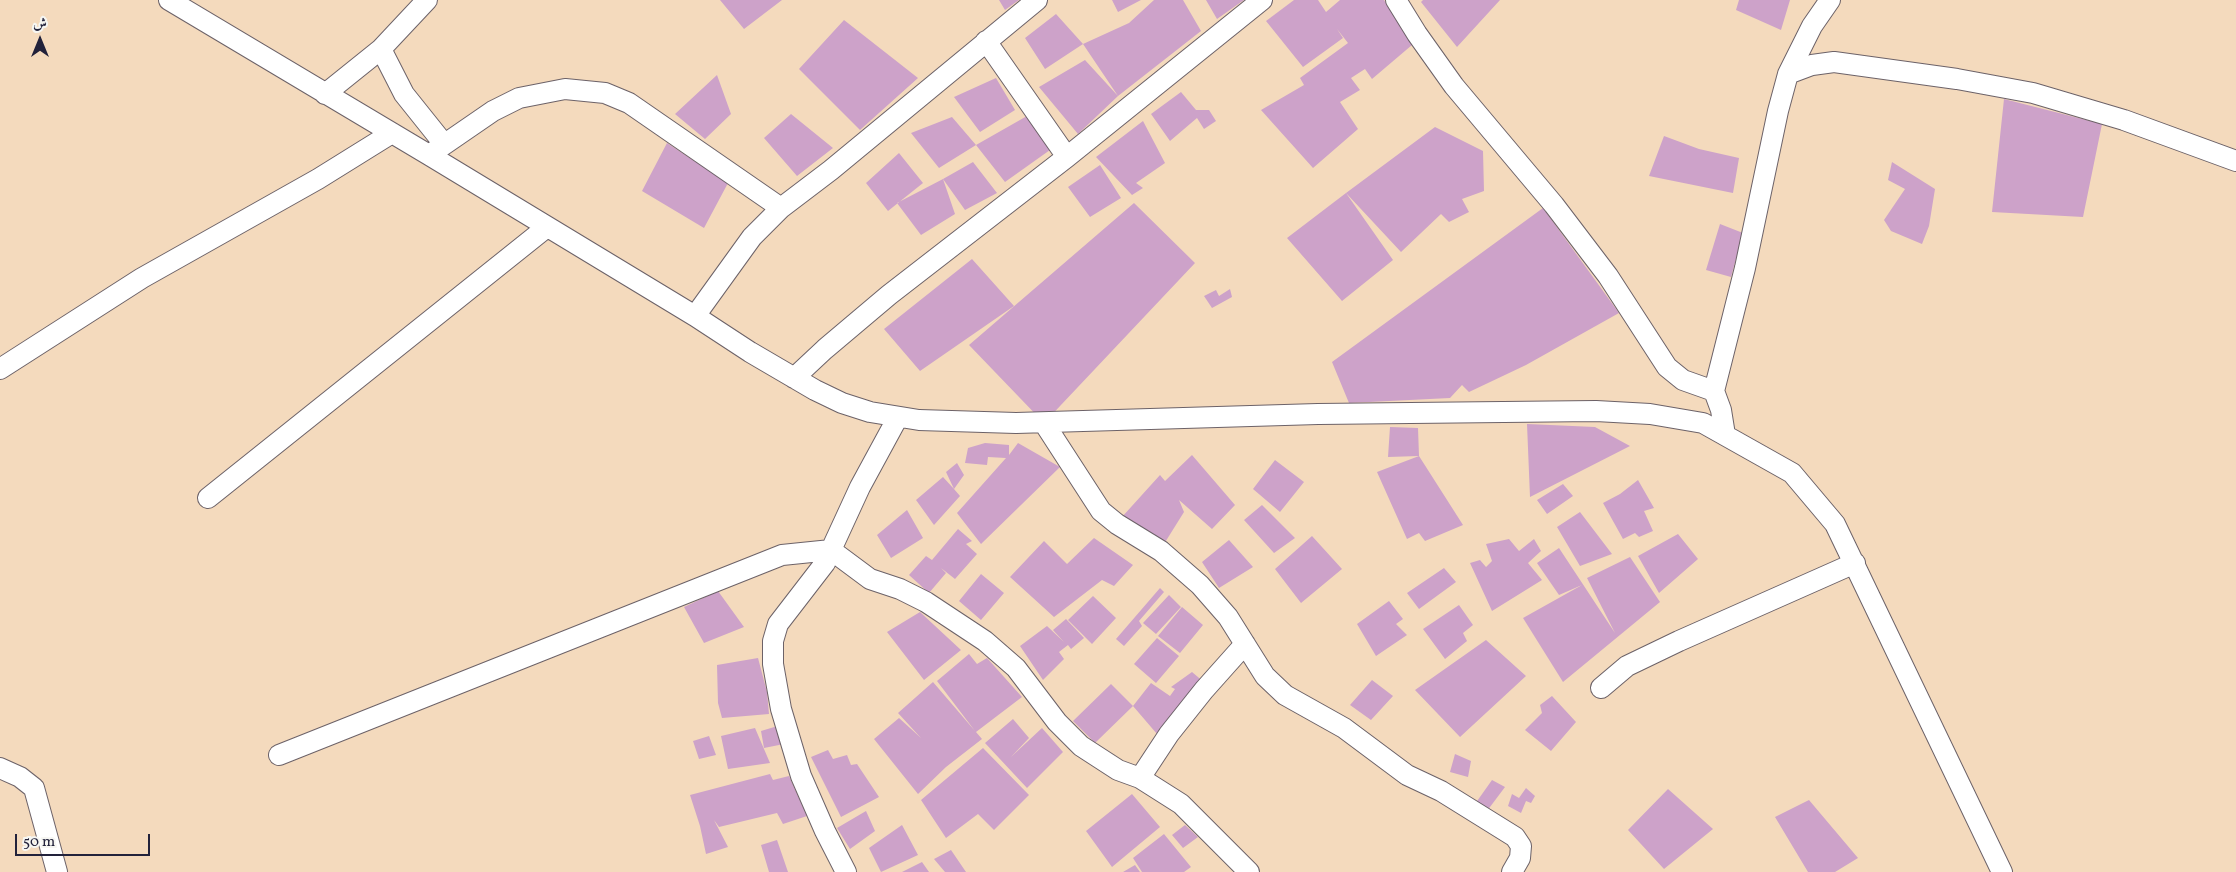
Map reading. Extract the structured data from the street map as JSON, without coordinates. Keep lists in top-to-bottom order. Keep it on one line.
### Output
{"scale_bar":"50 m","north":"top"}
